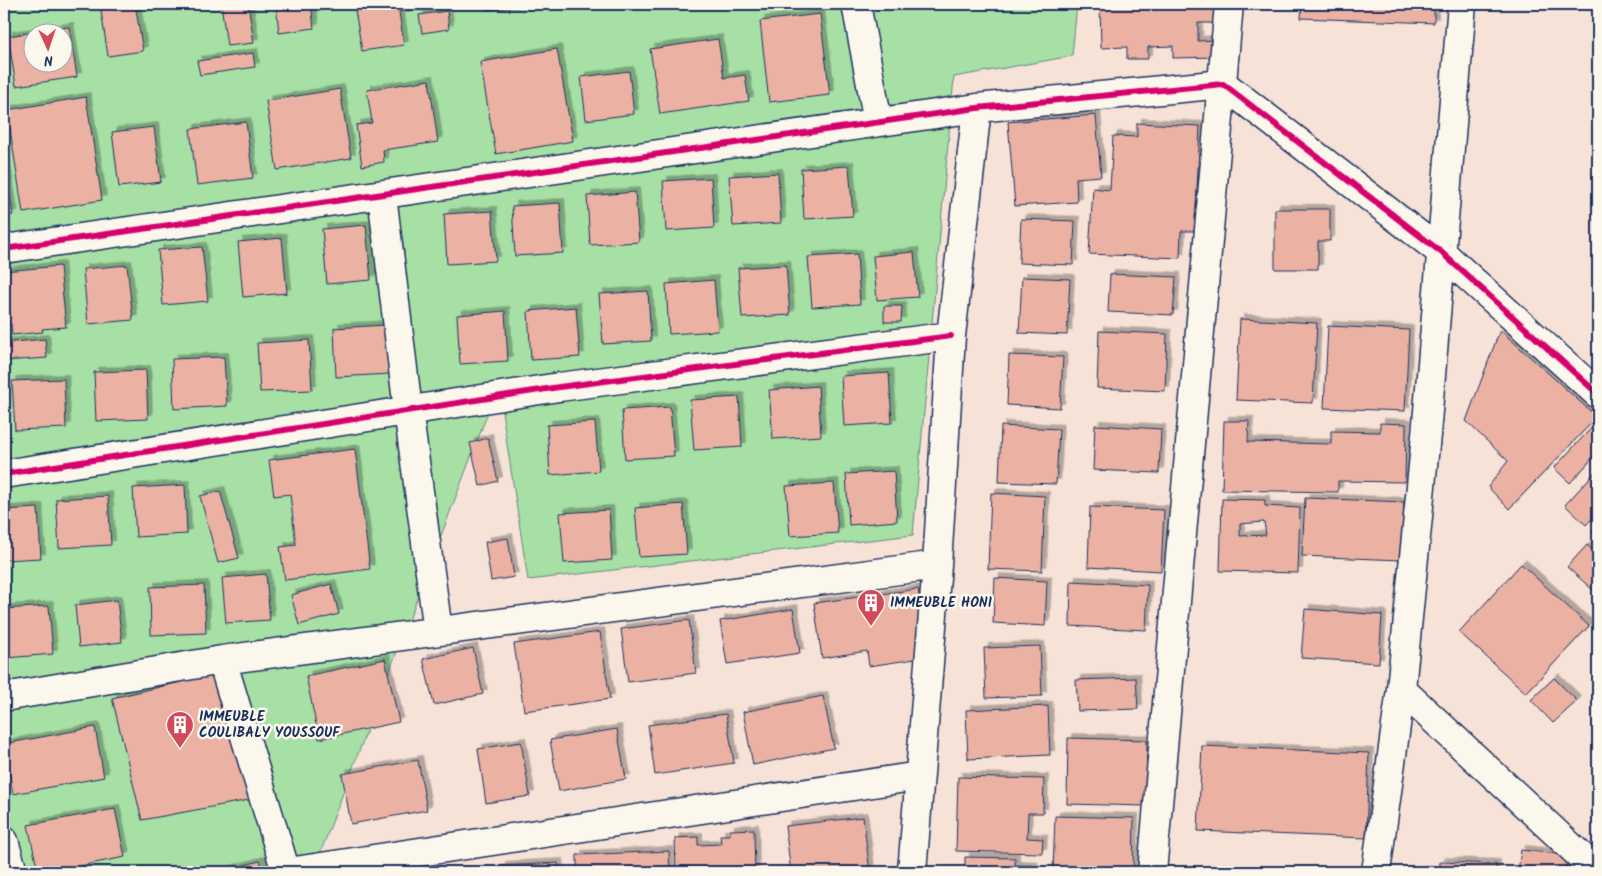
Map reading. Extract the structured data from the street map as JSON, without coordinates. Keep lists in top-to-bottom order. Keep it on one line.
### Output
{"places":{"building":["IMMEUBLE HONI","IMMEUBLE COULIBALY YOUSSOUF"]},"north":"bottom"}
